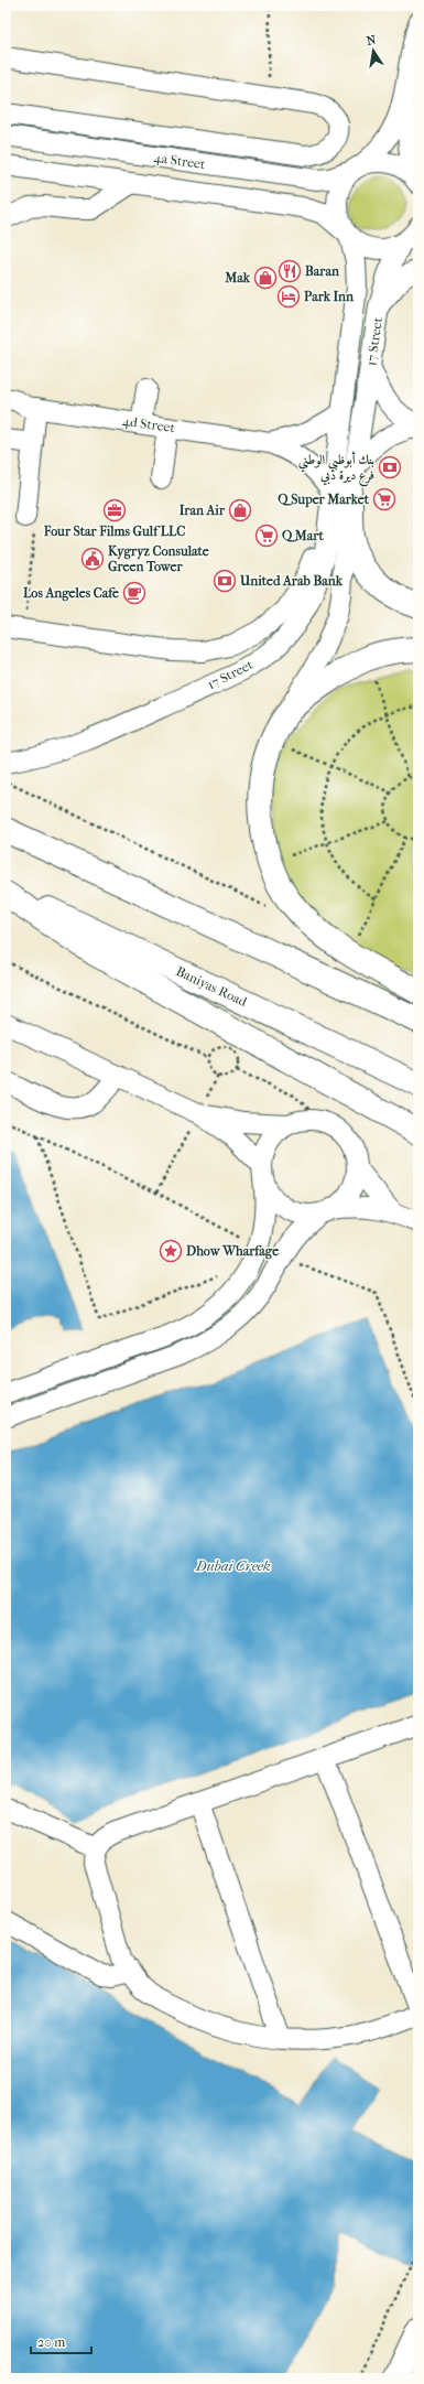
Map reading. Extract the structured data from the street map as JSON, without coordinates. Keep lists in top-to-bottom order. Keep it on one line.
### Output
{"streets":{"main road":["Baniyas Road"],"street":["4a Street","17 Street","4d Street"]},"crossings":[["4a Street","17 Street"],["17 Street","4d Street"]],"water":["Dubai Creek"],"places":{"restaurant":["Baran"],"shop":["Mak","Iran Air"],"hotel":["Park Inn"],"bank":["بنك أبوظبي الوطني فرع ديرة دبي","United Arab Bank"],"supermarket":["Q Super Market","Q Mart"],"office":["Four Star Films Gulf LLC"],"public building":["Kygryz Consulate Green Tower"],"cafe":["Los Angeles Cafe"],"place":["Dhow Wharfage"]},"scale_bar":"20 m","north":"top"}
